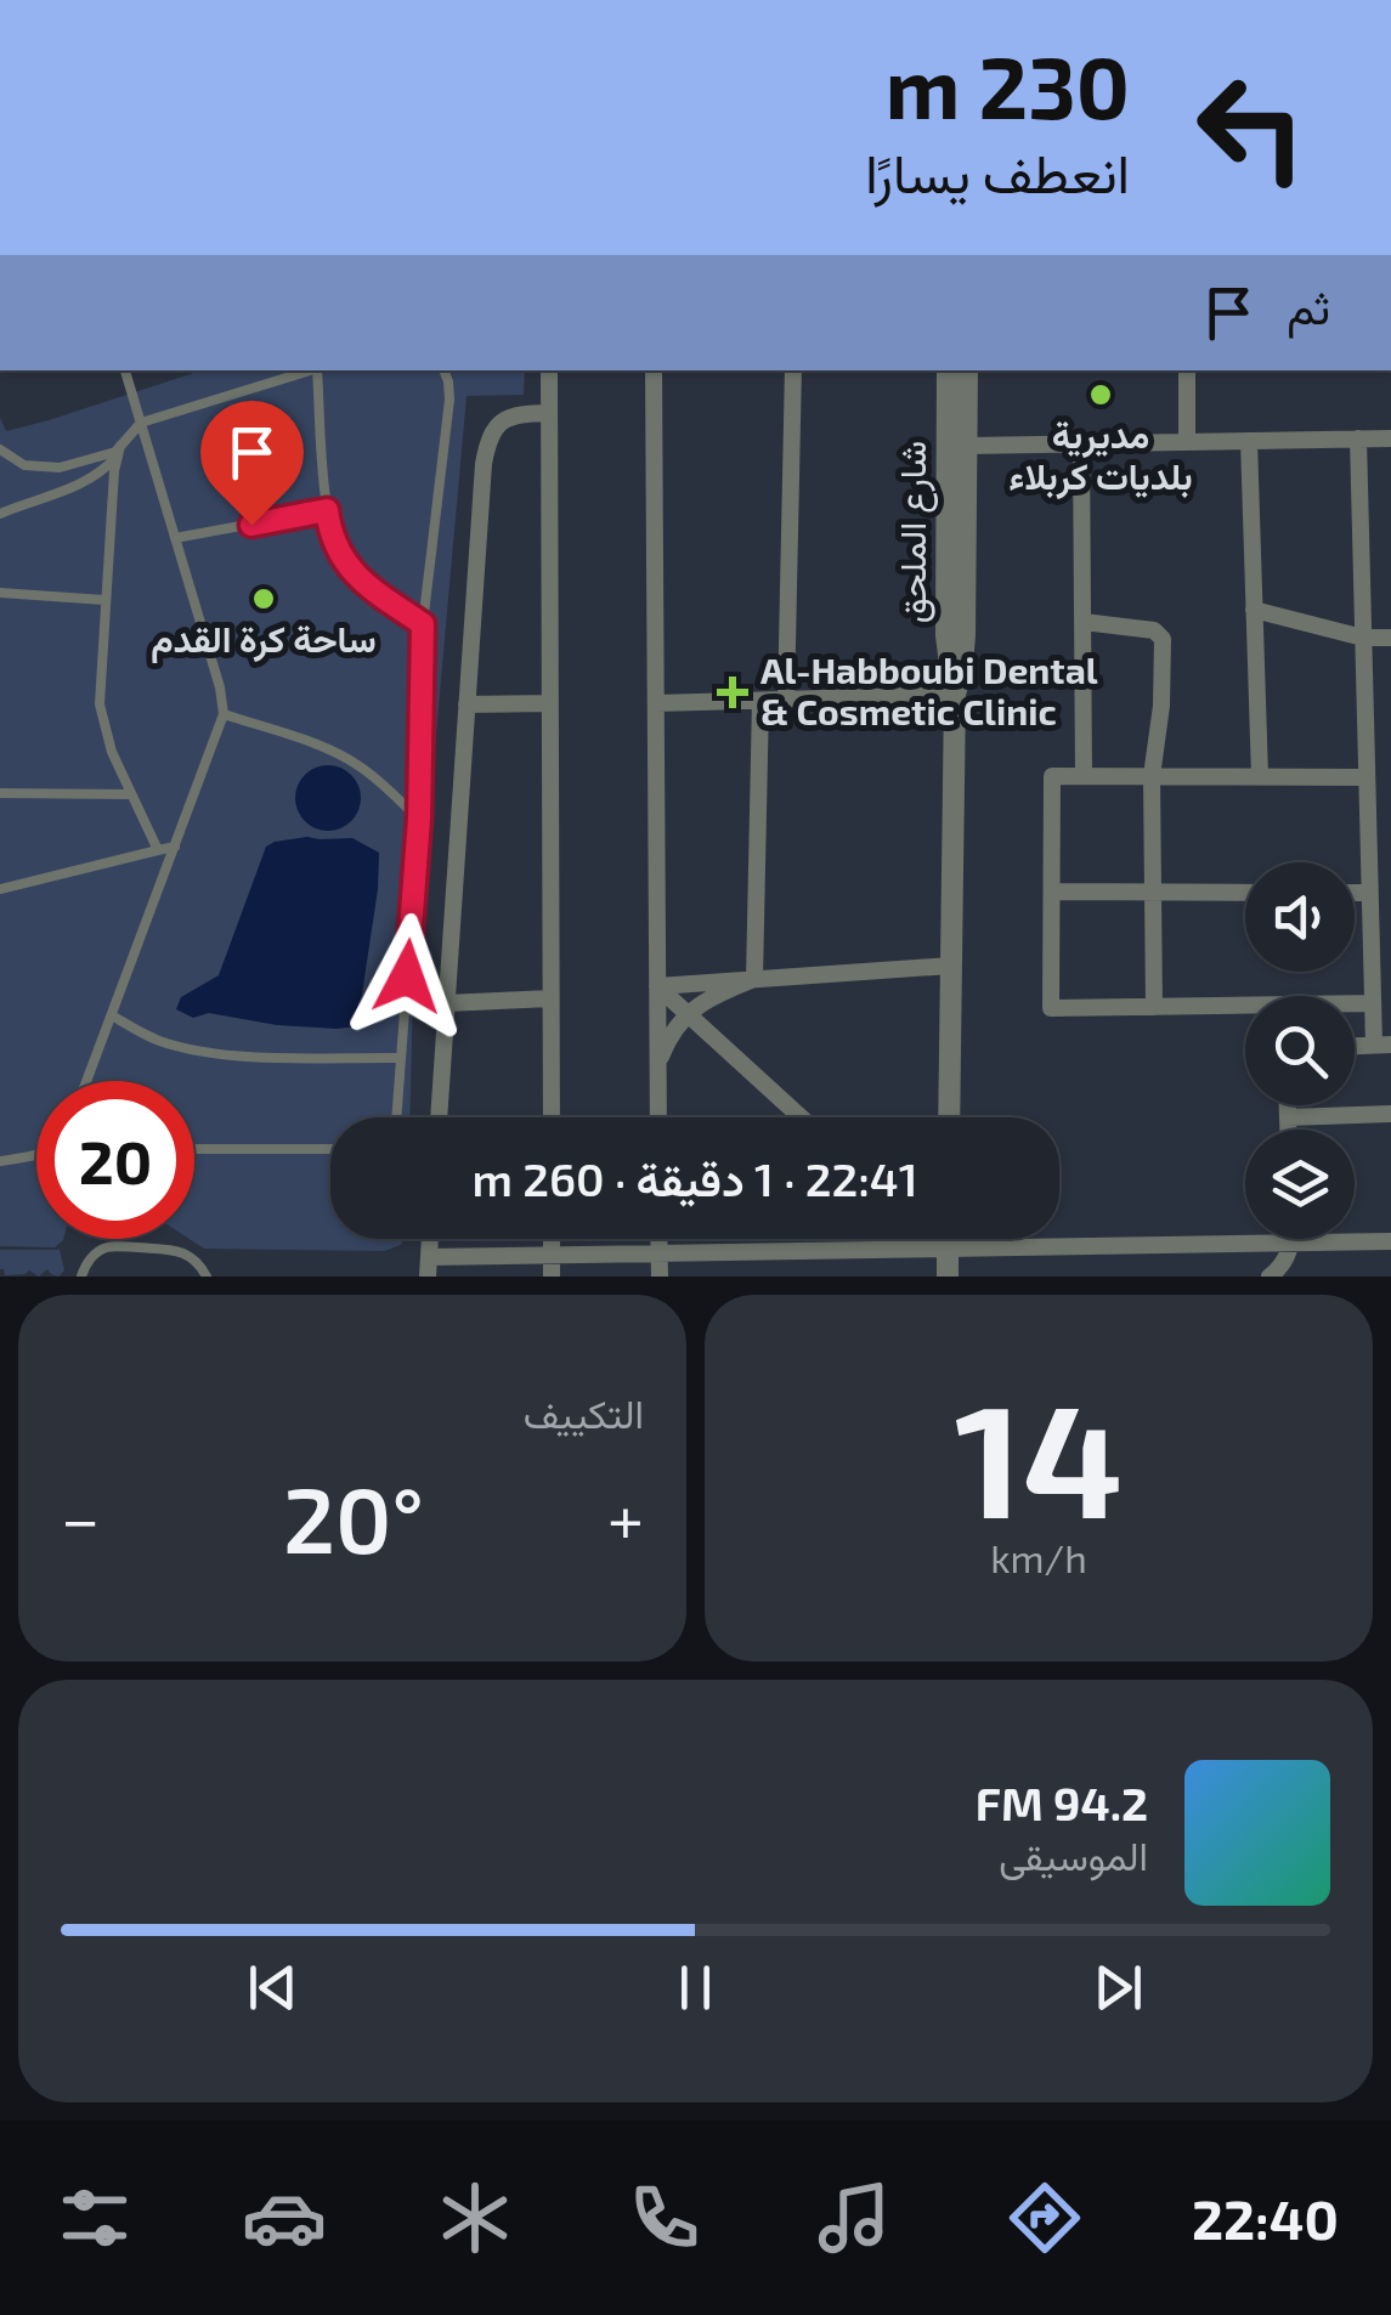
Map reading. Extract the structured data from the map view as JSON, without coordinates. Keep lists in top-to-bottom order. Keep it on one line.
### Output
{"streets":{"street":["شارع الملحق"]},"places":{"other":["مديرية بلديات كربلاء","ساحة كرة القدم"],"health":["Al-Habboubi Dental & Cosmetic Clinic"]},"page":{"turn":["230 m","انعطف يسارًا"],"then":"ثم","limit":"20","trip":"22:41 · 1 دقيقة · 260 m","tile":[["14","km/h"],"التكييف"],"heat":["−","20°","+"],"song":["94.2 FM","الموسيقى"],"tabs":"22:40"}}
